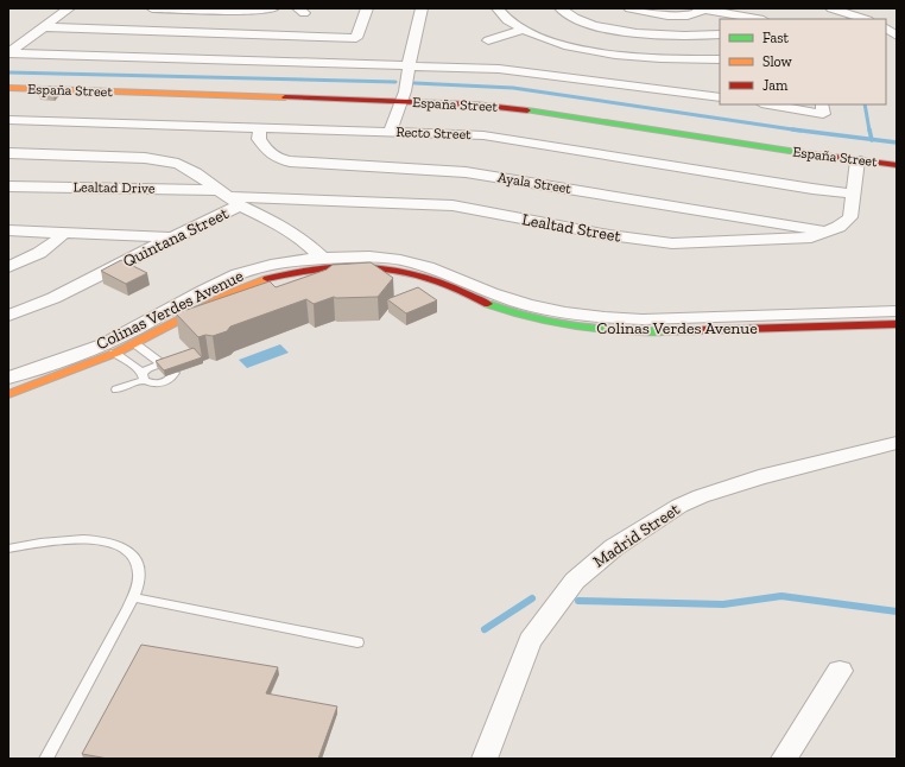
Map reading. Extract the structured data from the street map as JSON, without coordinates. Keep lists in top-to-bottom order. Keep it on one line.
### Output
{"streets":{"street":["España Street","Recto Street","Ayala Street","Lealtad Drive","Lealtad Street","Quintana Street","Colinas Verdes Avenue","Madrid Street"]},"crossings":[["España Street","Lealtad Street"],["Recto Street","Ayala Street"],["Recto Street","Lealtad Street"],["Ayala Street","Lealtad Street"],["Lealtad Drive","Lealtad Street"],["Lealtad Drive","Quintana Street"],["Lealtad Street","Quintana Street"]],"legend":["Fast","Slow","Jam"]}
